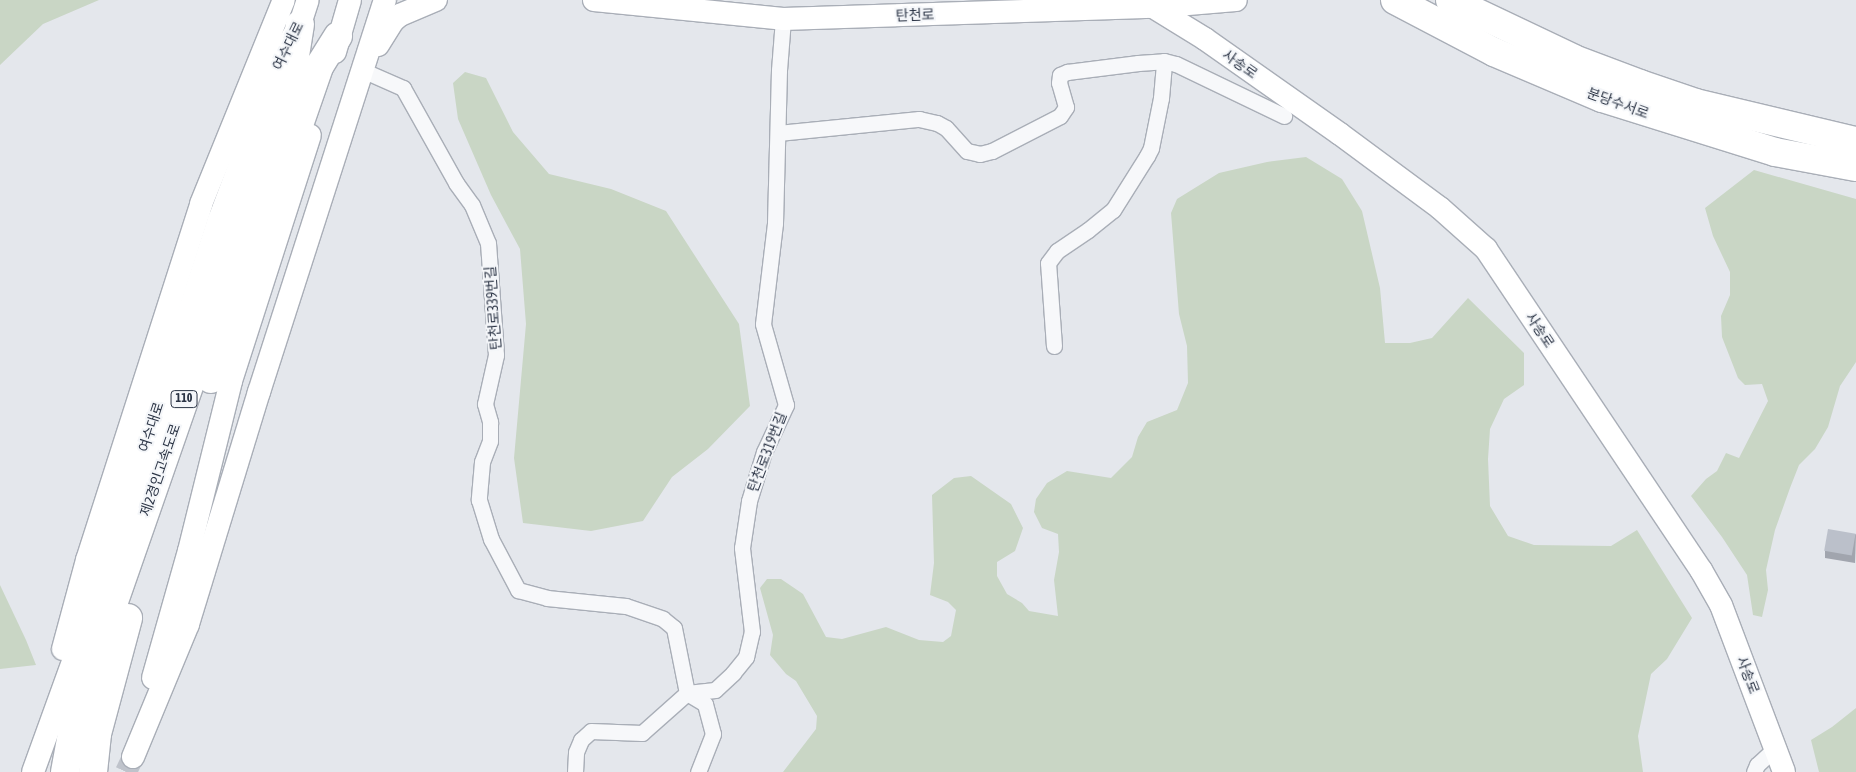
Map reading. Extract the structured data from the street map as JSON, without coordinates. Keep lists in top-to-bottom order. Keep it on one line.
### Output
{"streets":{"highway":["분당수서로","110","제2경인고속도로"],"main road":["탄천로","여수대로","사송로"],"street":["탄천로339번길","탄천로319번길"]},"crossings":[["탄천로","사송로"],["탄천로","탄천로319번길"],["여수대로","제2경인고속도로"],["탄천로339번길","탄천로319번길"]]}
